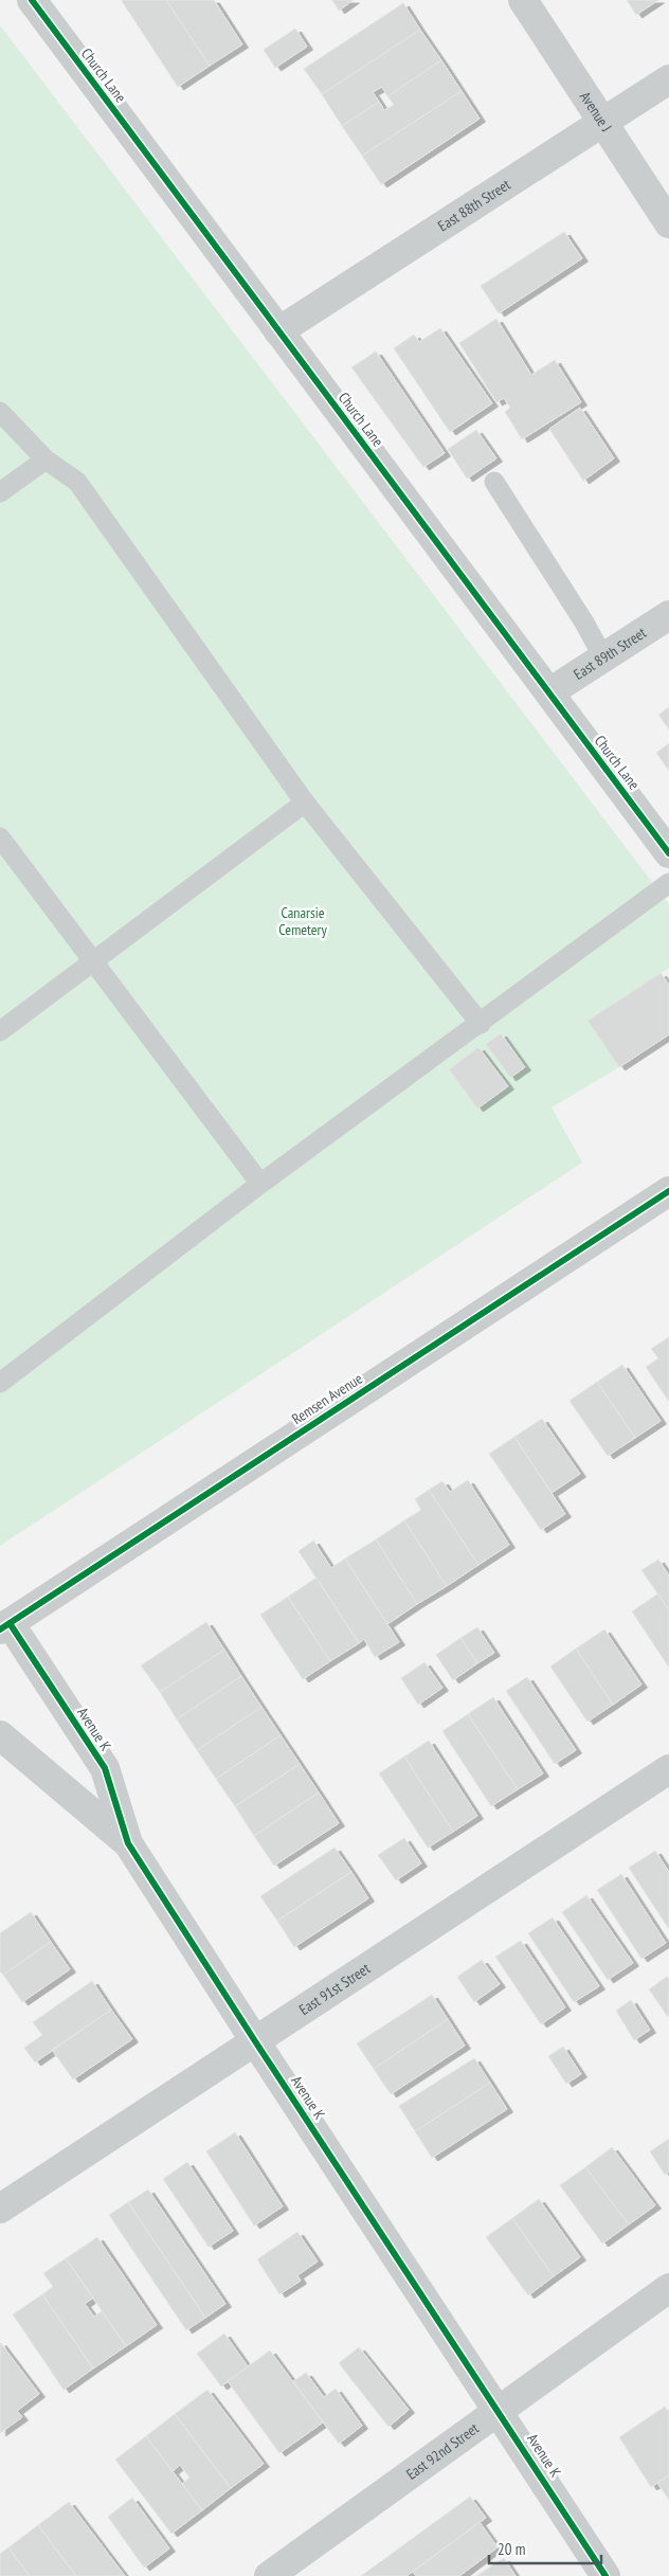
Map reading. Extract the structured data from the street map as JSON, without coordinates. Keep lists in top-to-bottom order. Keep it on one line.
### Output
{"streets":{"street":["Church Lane","Avenue J","East 88th Street","East 89th Street","Remsen Avenue","Avenue K","East 91st Street","East 92nd Street"]},"crossings":[["Church Lane","East 88th Street"],["Church Lane","East 89th Street"],["Avenue J","East 88th Street"],["Remsen Avenue","Avenue K"],["Avenue K","East 91st Street"],["Avenue K","East 92nd Street"]],"parks":["Canarsie Cemetery"],"scale_bar":"20 m"}
